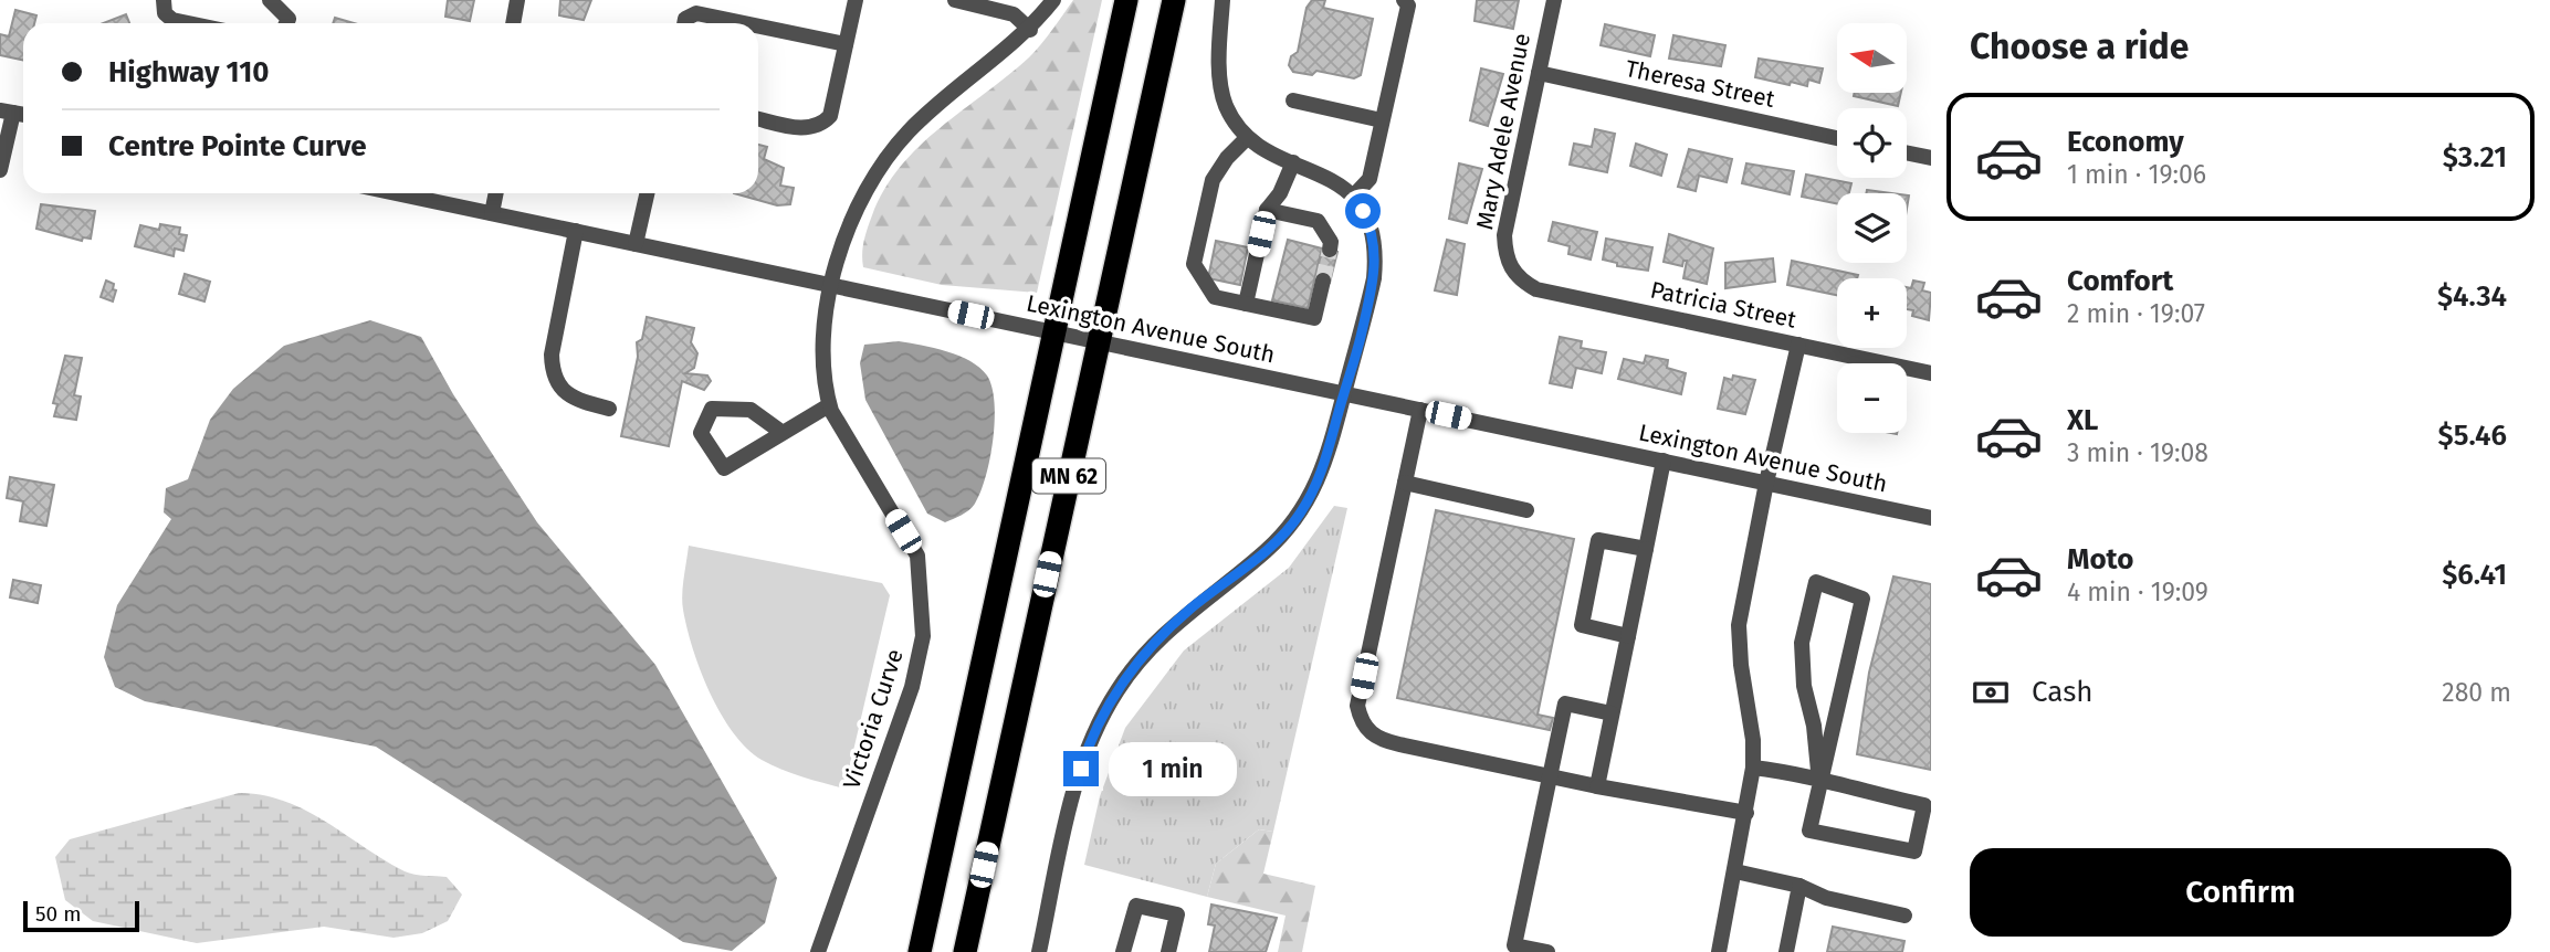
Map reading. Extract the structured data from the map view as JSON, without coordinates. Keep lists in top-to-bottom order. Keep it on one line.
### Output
{"streets":{"highway":["MN 62"],"street":["Theresa Street","Mary Adele Avenue","Patricia Street","Lexington Avenue South","Victoria Curve"]},"crossings":[["Theresa Street","Mary Adele Avenue"],["Mary Adele Avenue","Patricia Street"],["Lexington Avenue South","MN 62"],["Lexington Avenue South","Victoria Curve"]],"scale_bar":"50 m","north":"left","page":{"heading":"Choose a ride","map_buttons":["+","−"],"banner":["Highway 110","Centre Pointe Curve"],"list":[{"name":"Economy","note":"1 min · 19:06","value":"$3.21"},{"name":"Comfort","note":"2 min · 19:07","value":"$4.34"},{"name":"XL","note":"3 min · 19:08","value":"$5.46"},{"name":"Moto","note":"4 min · 19:09","value":"$6.41"}],"pay":["Cash","280 m"],"bubble":"1 min","buttons":"Confirm","scale":"50 m"}}
